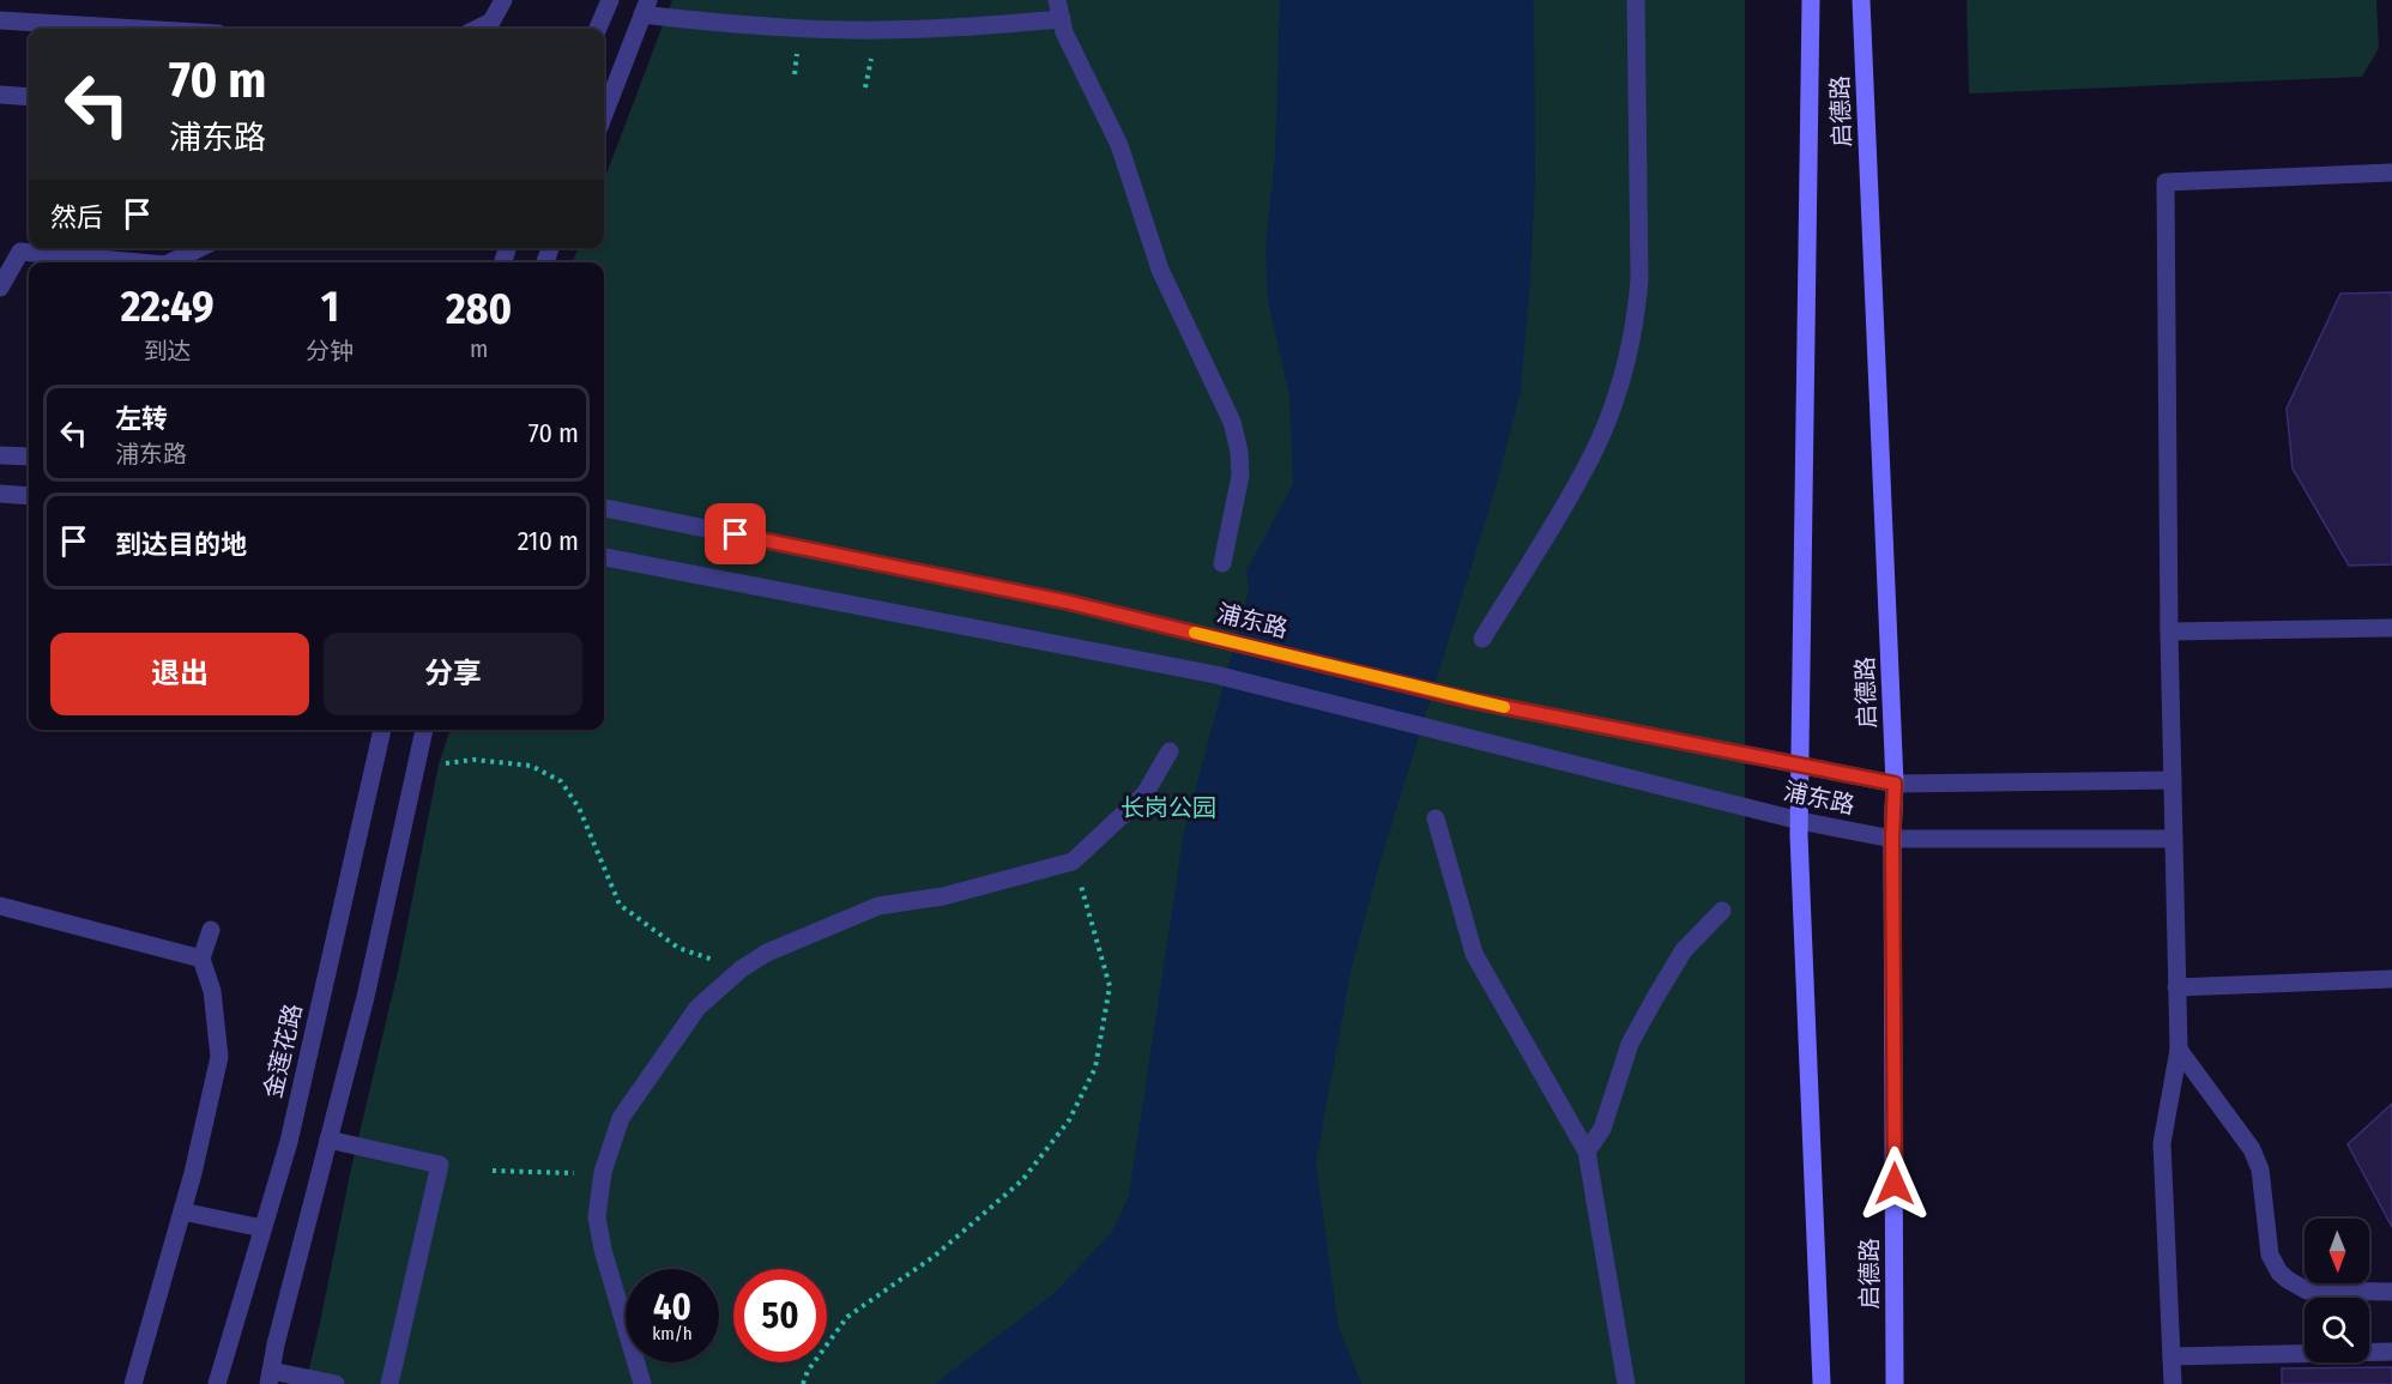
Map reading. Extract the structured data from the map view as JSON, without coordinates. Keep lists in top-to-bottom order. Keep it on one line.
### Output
{"streets":{"main road":["启德路"],"street":["浦东路","金莲花路"]},"crossings":[["启德路","浦东路"]],"parks":["长岗公园"],"north":"bottom","page":{"turn":["70 m","浦东路"],"then":"然后","eta":["22:49","到达","1","分钟","280","m"],"list":[{"name":"左转","note":"浦东路","value":"70 m"},{"name":"到达目的地","value":"210 m"}],"buttons":["退出","分享"],"speed":"40 km/h","limit":"50"}}
